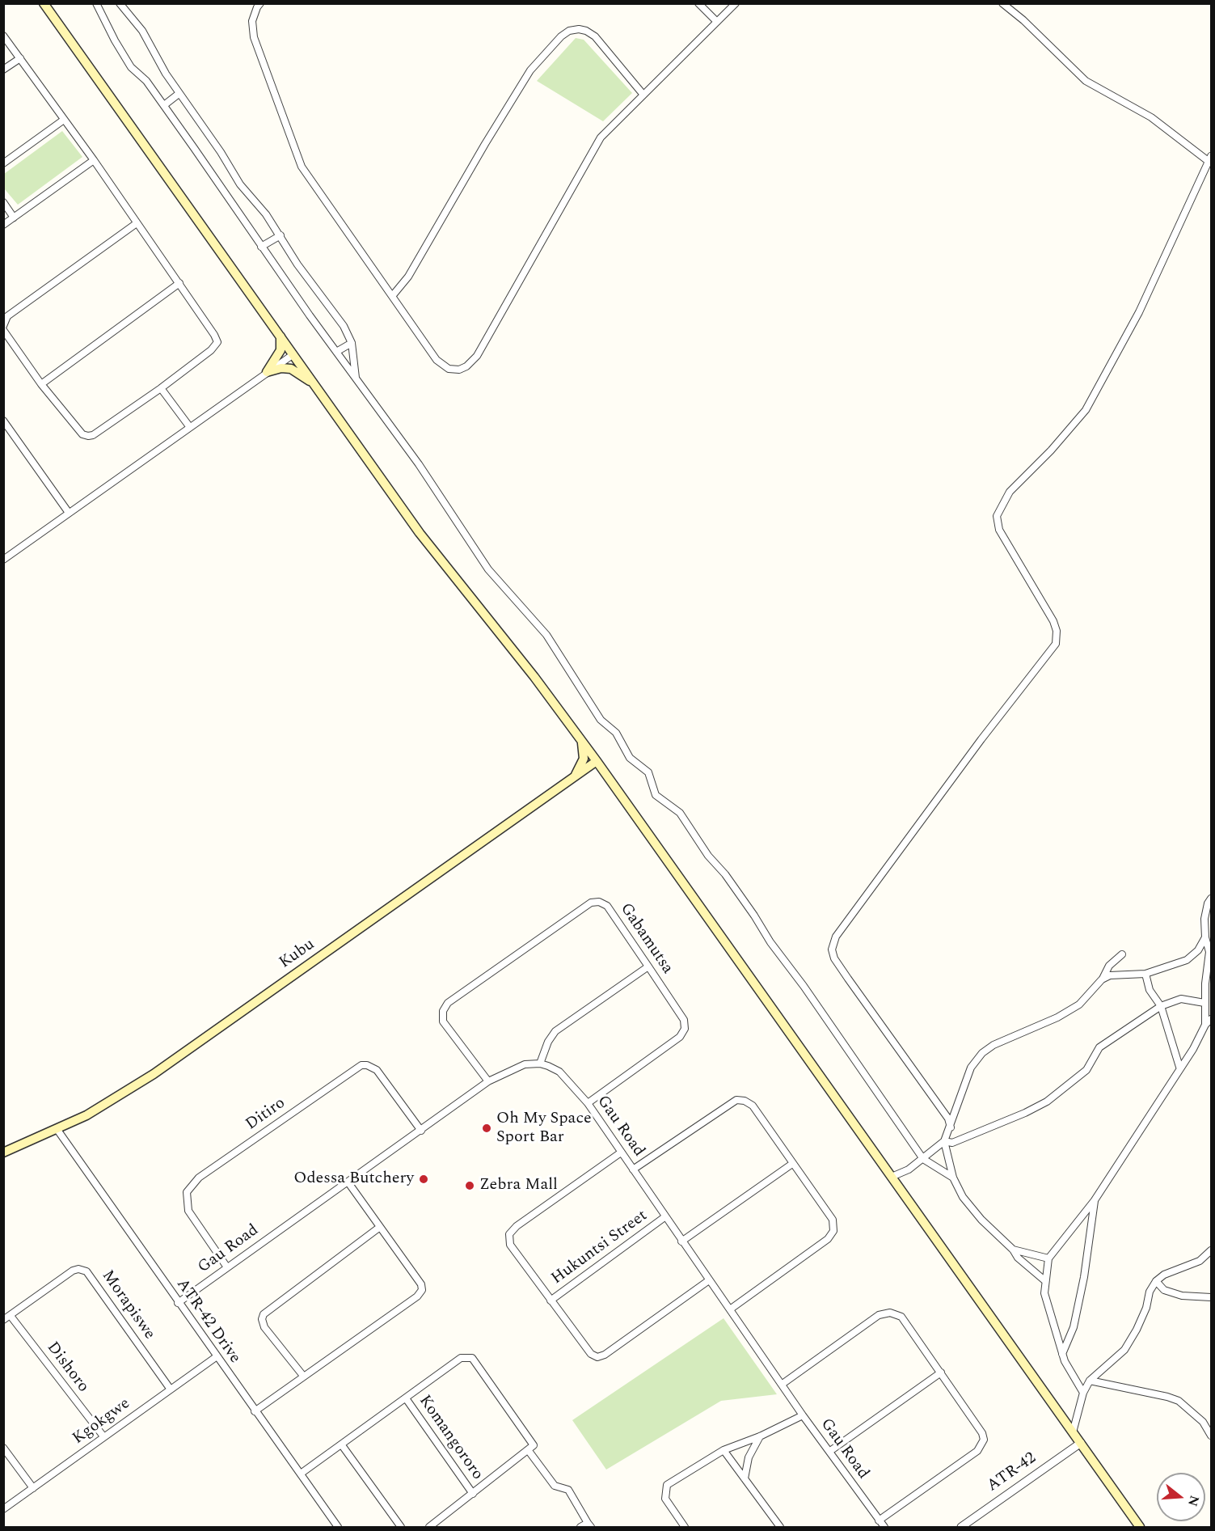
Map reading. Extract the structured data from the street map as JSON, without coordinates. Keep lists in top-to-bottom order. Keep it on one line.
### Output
{"streets":{"main road":["Kubu"],"street":["Gabamutsa","Ditiro","Gau Road","Hukuntsi Street","Morapiswe","ATR-42 Drive","Dishoro","Kgokgwe","Komangororo","ATR-42"]},"crossings":[["Gabamutsa","Gau Road"],["Kubu","ATR-42 Drive"],["Ditiro","Gau Road"],["Gau Road","Hukuntsi Street"],["Gau Road","ATR-42 Drive"],["Morapiswe","Dishoro"],["Morapiswe","Kgokgwe"],["ATR-42 Drive","Kgokgwe"],["Dishoro","Kgokgwe"]],"places":["Oh My Space Sport Bar","Odessa Butchery","Zebra Mall"],"north":"right"}
